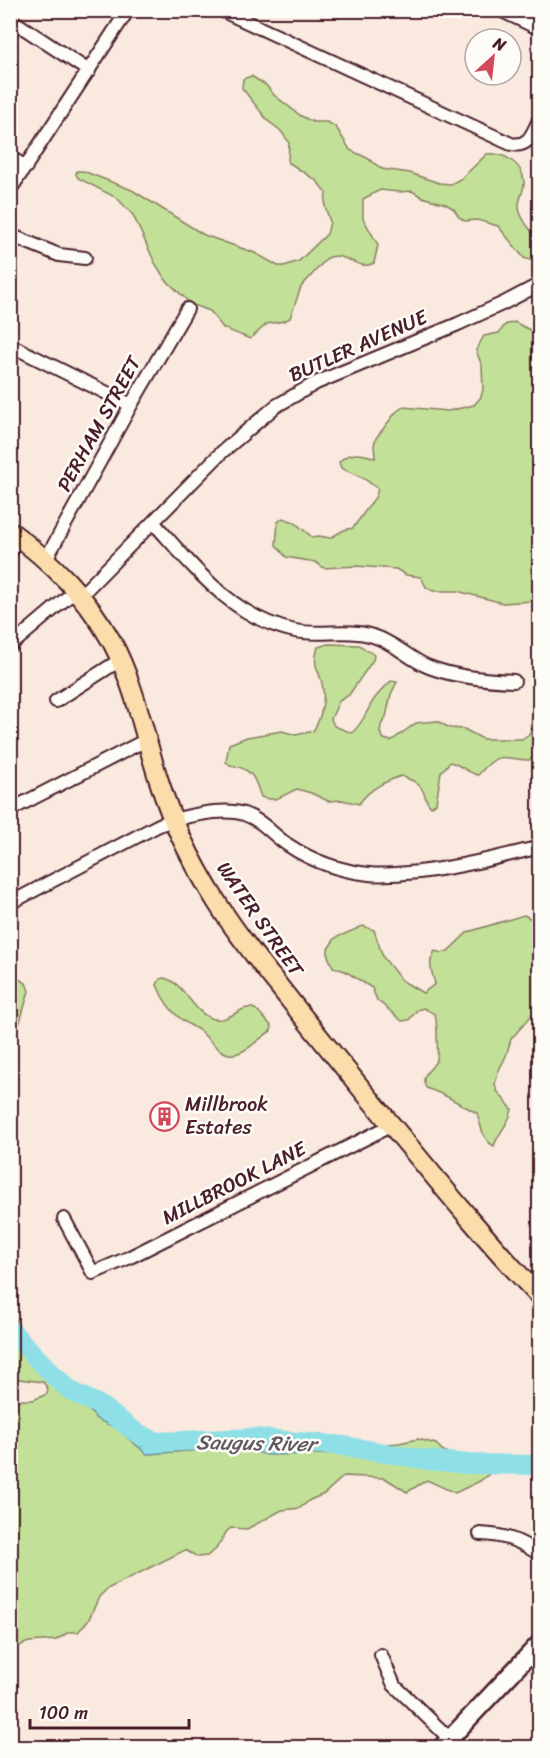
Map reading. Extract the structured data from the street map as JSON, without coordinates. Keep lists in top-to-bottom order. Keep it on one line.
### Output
{"streets":{"main road":["WATER STREET"],"street":["BUTLER AVENUE","PERHAM STREET","MILLBROOK LANE"]},"crossings":[["BUTLER AVENUE","WATER STREET"],["PERHAM STREET","WATER STREET"],["WATER STREET","MILLBROOK LANE"]],"water":["Saugus River"],"places":{"building":["Millbrook Estates"]},"scale_bar":"100 m","north":"top right"}
